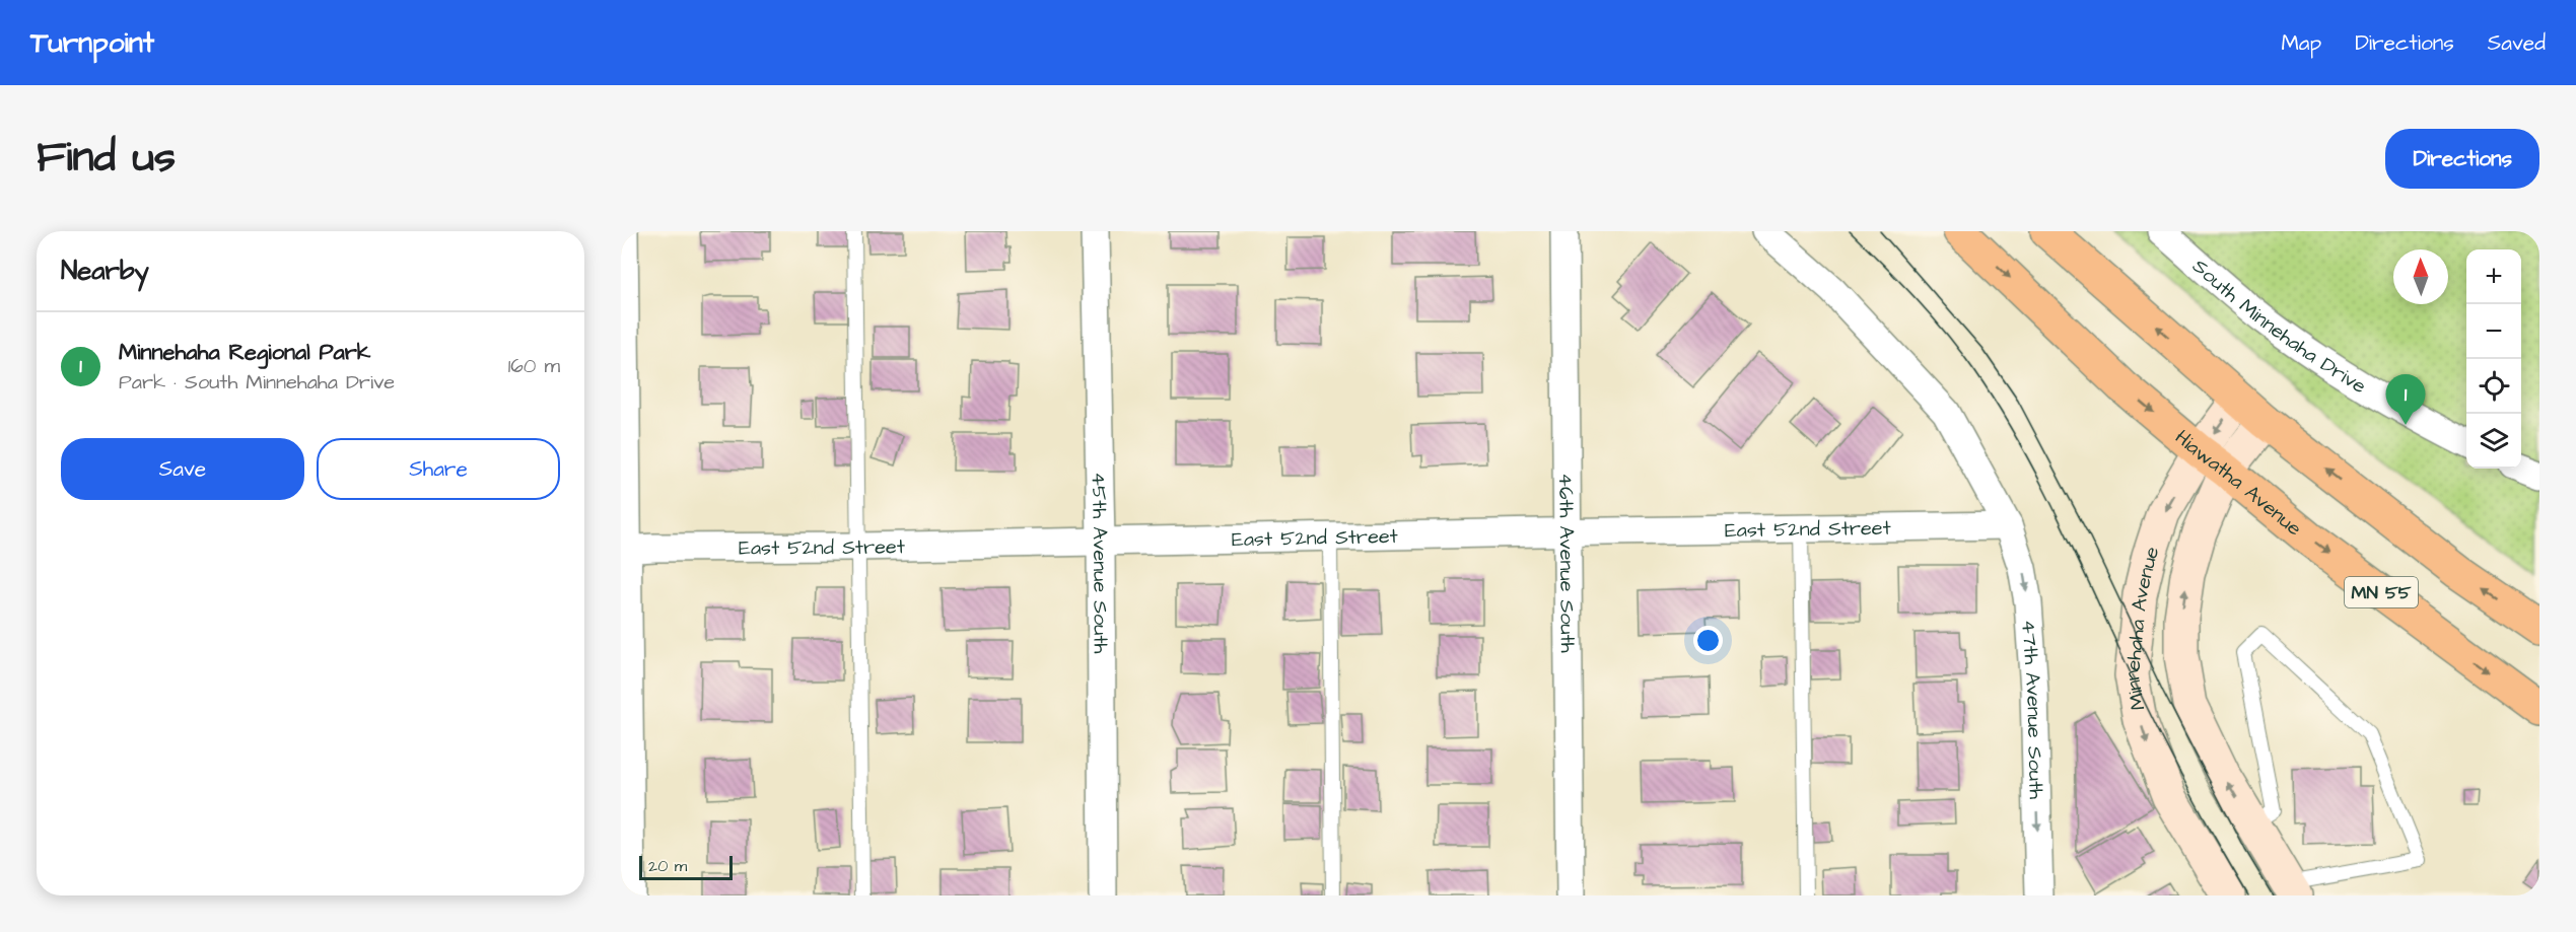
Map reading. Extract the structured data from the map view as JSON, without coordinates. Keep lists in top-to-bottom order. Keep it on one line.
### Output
{"streets":{"highway":["Hiawatha Avenue","MN 55"],"street":["South Minnehaha Drive","East 52nd Street","45th Avenue South","46th Avenue South","Minnehaha Avenue","47th Avenue South"]},"crossings":[["Hiawatha Avenue","Minnehaha Avenue"],["East 52nd Street","45th Avenue South"],["East 52nd Street","46th Avenue South"],["East 52nd Street","47th Avenue South"],["MN 55","Minnehaha Avenue"]],"one_way":["47th Avenue South"],"scale_bar":"20 m","north":"top","page":{"header":"Turnpoint","nav":["Map","Directions","Saved"],"title":"Find us","buttons":["Directions",["Save","Share"]],"heading":"Nearby","map_buttons":["+","−"],"list":[{"mark":"1","name":"Minnehaha Regional Park","note":"Park · South Minnehaha Drive","value":"160 m"}],"pins":"1","scale":"20 m"}}
